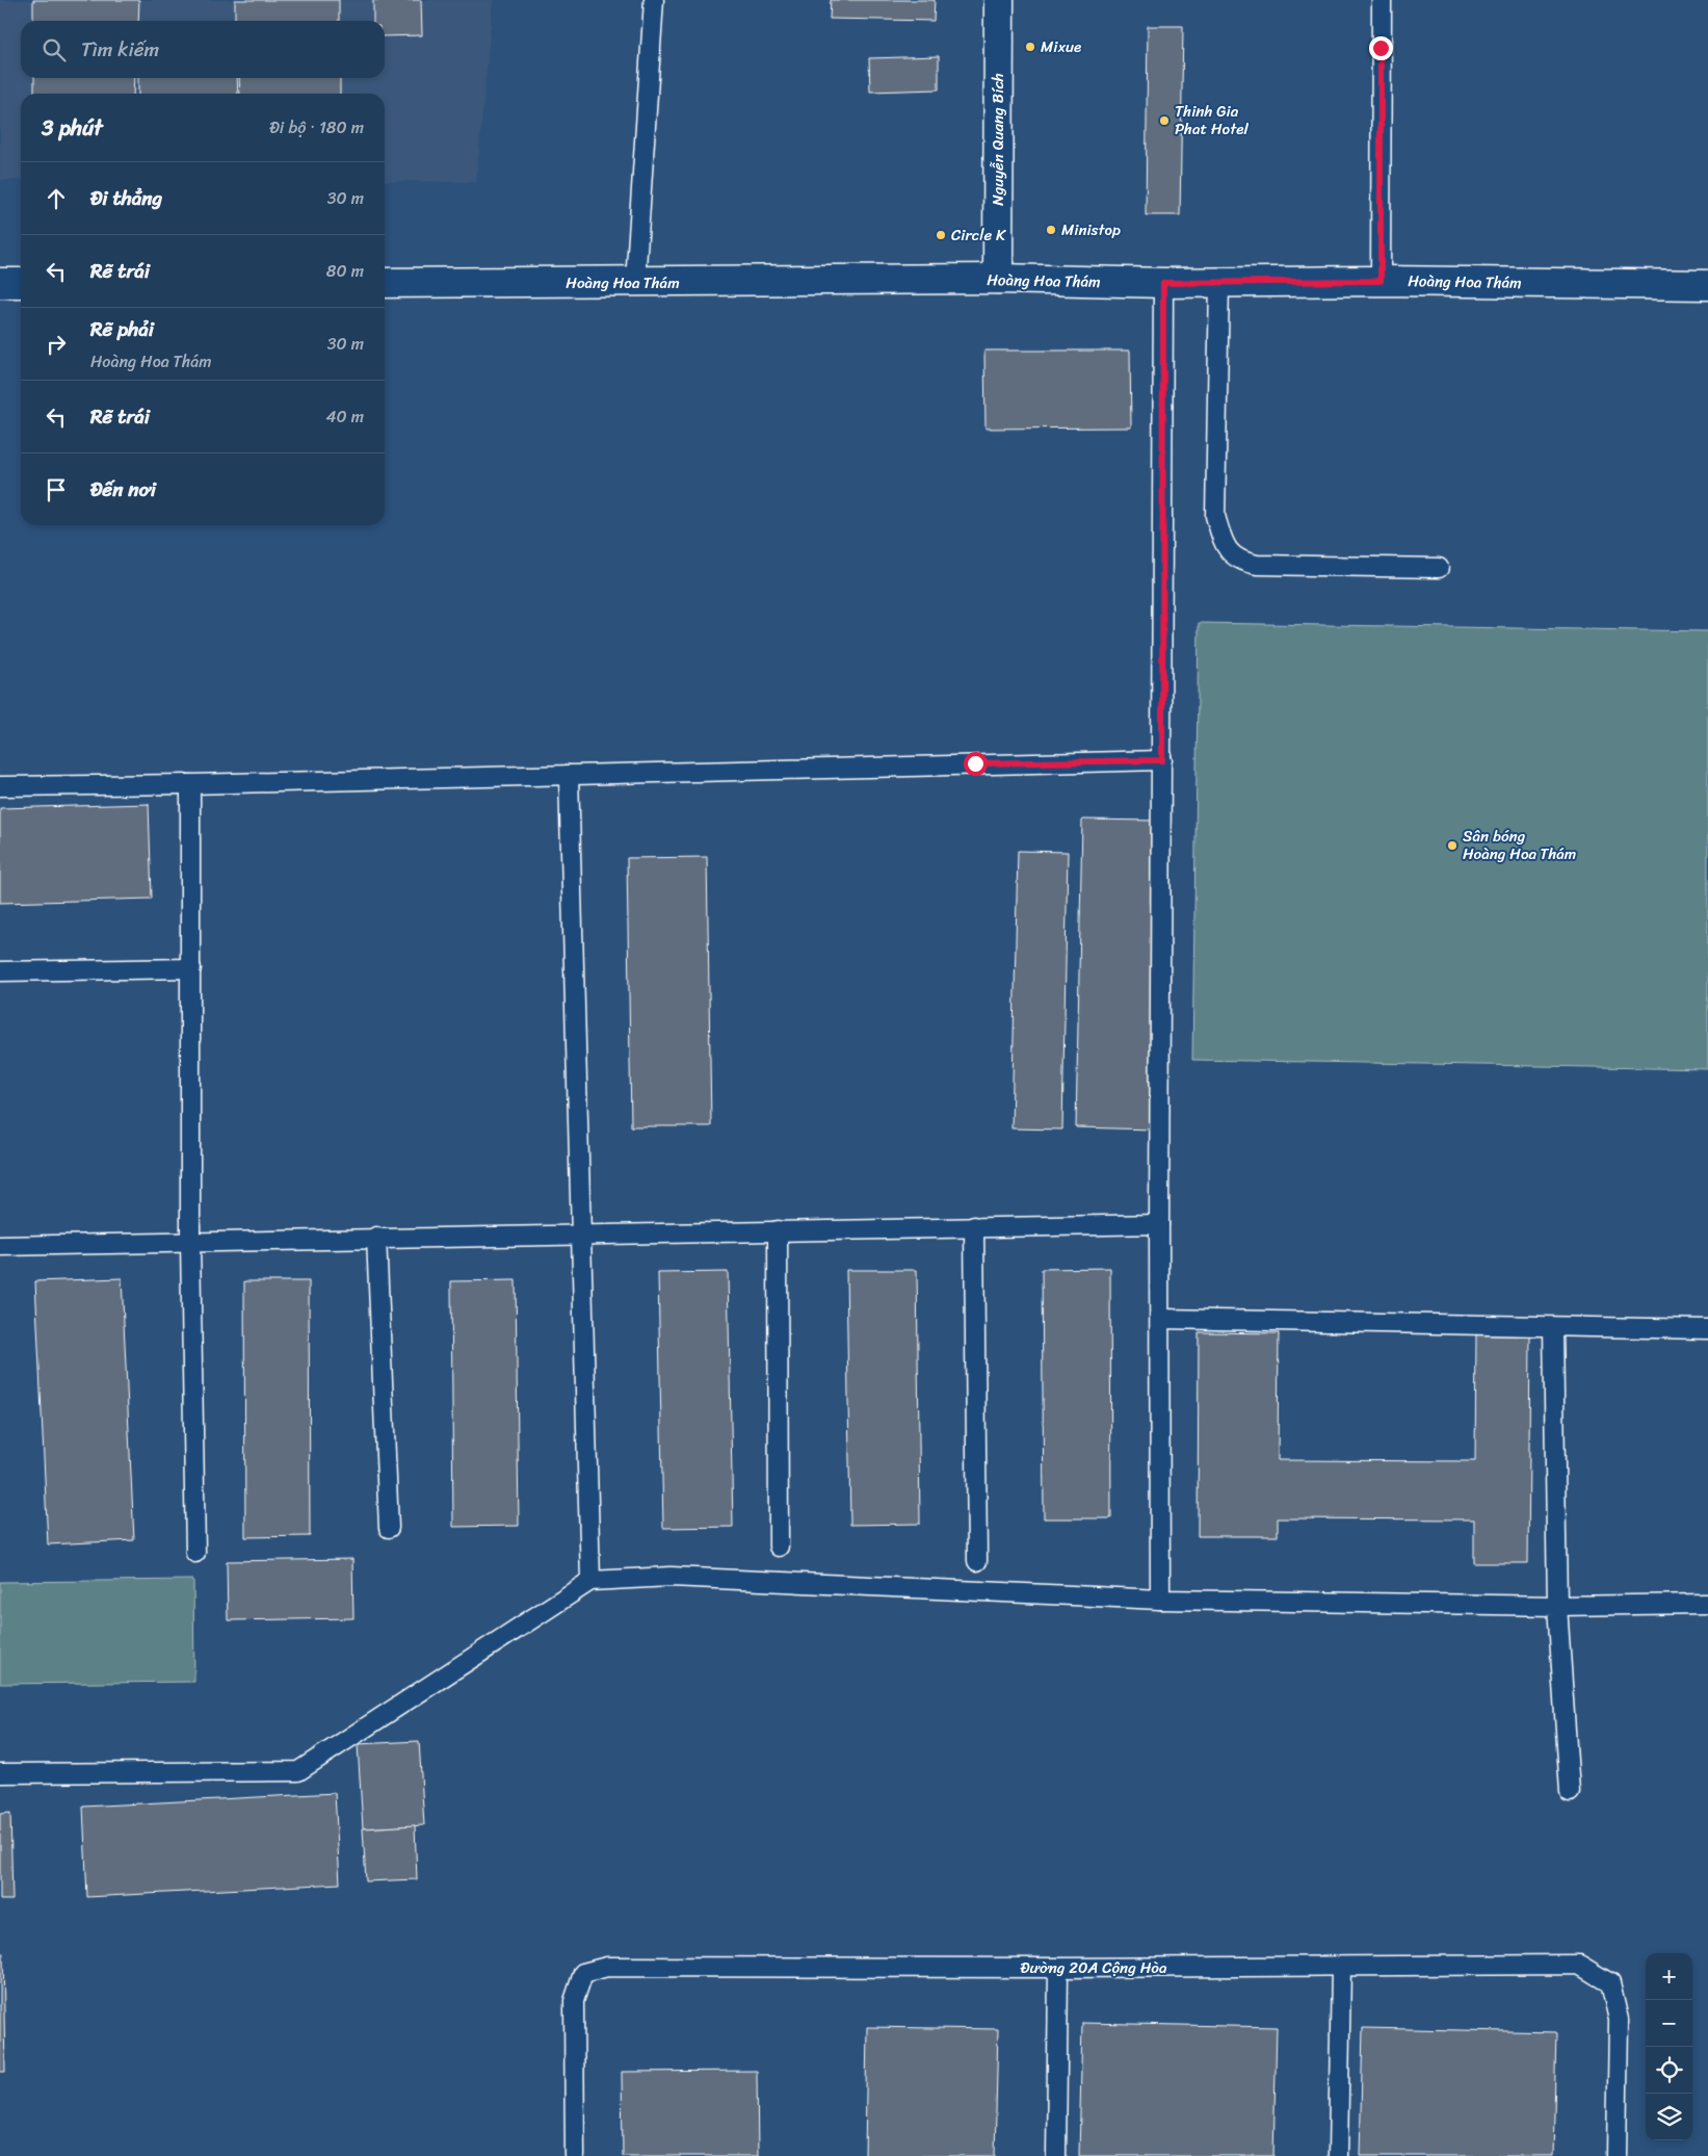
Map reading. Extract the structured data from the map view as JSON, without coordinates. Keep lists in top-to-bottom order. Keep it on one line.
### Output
{"streets":{"main road":["Nguyễn Quang Bích","Hoàng Hoa Thám"],"lane":["Đường 20A Cộng Hòa"]},"crossings":[["Nguyễn Quang Bích","Hoàng Hoa Thám"]],"places":["Mixue","Thinh Gia Phat Hotel","Ministop","Circle K","Sân bóng Hoàng Hoa Thám"],"page":{"search":"Tìm kiếm","heading":["3 phút","Đi bộ · 180 m"],"list":[["Đi thẳng","30 m"],["Rẽ trái","80 m"],["Rẽ phải","Hoàng Hoa Thám","30 m"],["Rẽ trái","40 m"],"Đến nơi"],"map_buttons":["+","−"]}}
